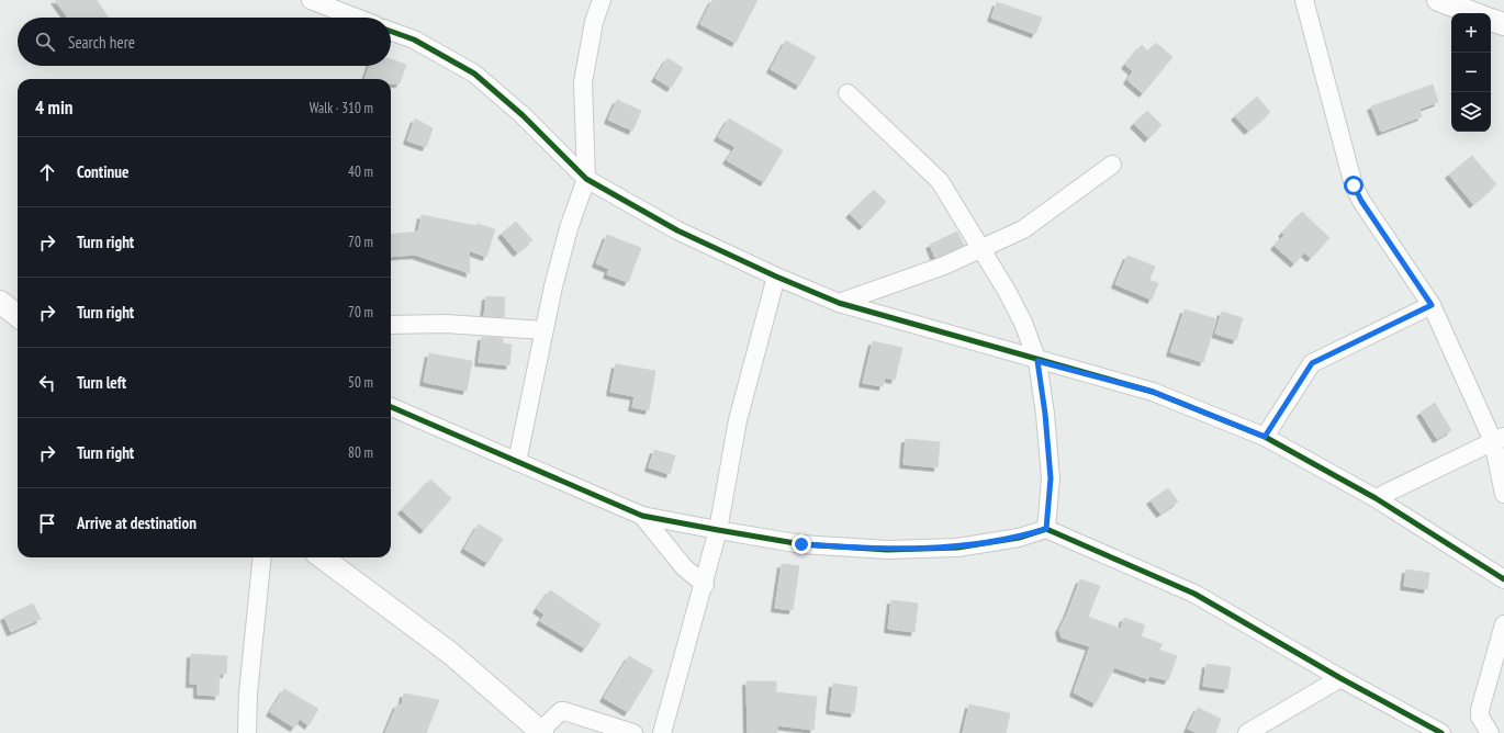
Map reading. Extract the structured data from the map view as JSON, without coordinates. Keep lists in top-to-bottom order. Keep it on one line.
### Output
{"page":{"map_buttons":["+","−"],"search":"Search here","heading":["4 min","Walk · 310 m"],"list":[["Continue","40 m"],["Turn right","70 m"],["Turn right","70 m"],["Turn left","50 m"],["Turn right","80 m"],"Arrive at destination"]}}
